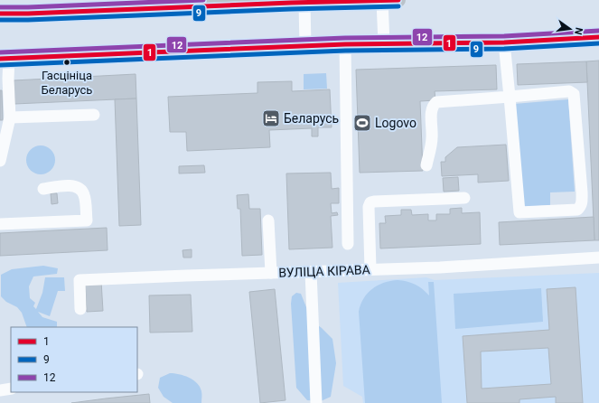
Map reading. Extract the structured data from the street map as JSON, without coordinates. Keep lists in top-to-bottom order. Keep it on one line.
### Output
{"streets":{"street":["ВУЛІЦА КІРАВА"]},"places":{"other":["Гасцініца Беларусь"],"hotel":["Беларусь"],"sports":["Logovo"]},"lines":["transit line 1","transit line 12","transit line 9"],"legend":["1","9","12"],"north":"right"}
